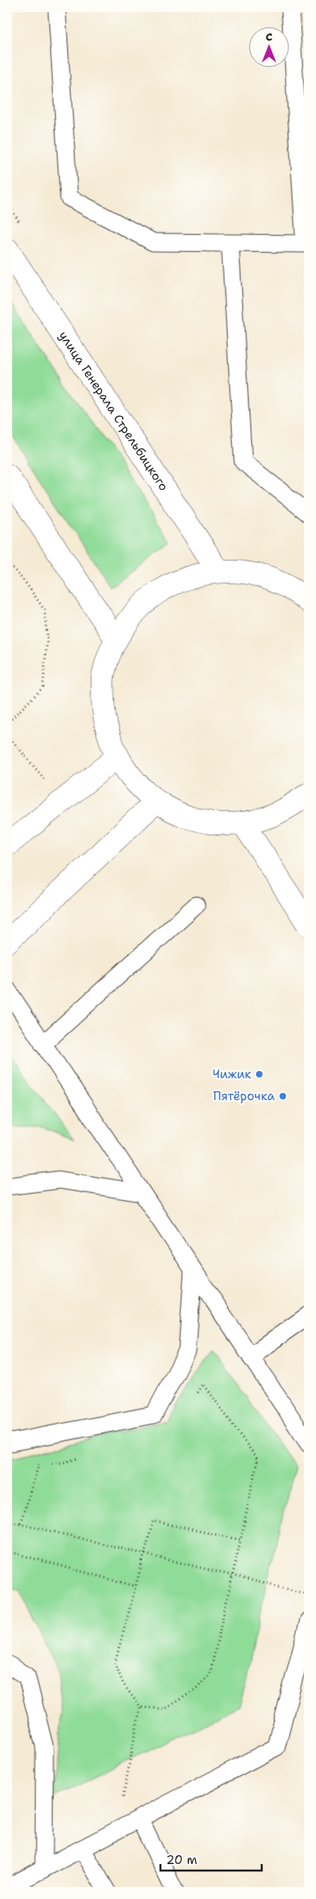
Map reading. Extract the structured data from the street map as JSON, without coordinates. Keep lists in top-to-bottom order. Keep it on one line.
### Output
{"streets":{"street":["улица Генерала Стрельбицкого"]},"places":["Чижик","Пятёрочка"],"scale_bar":"20 m","north":"top"}
